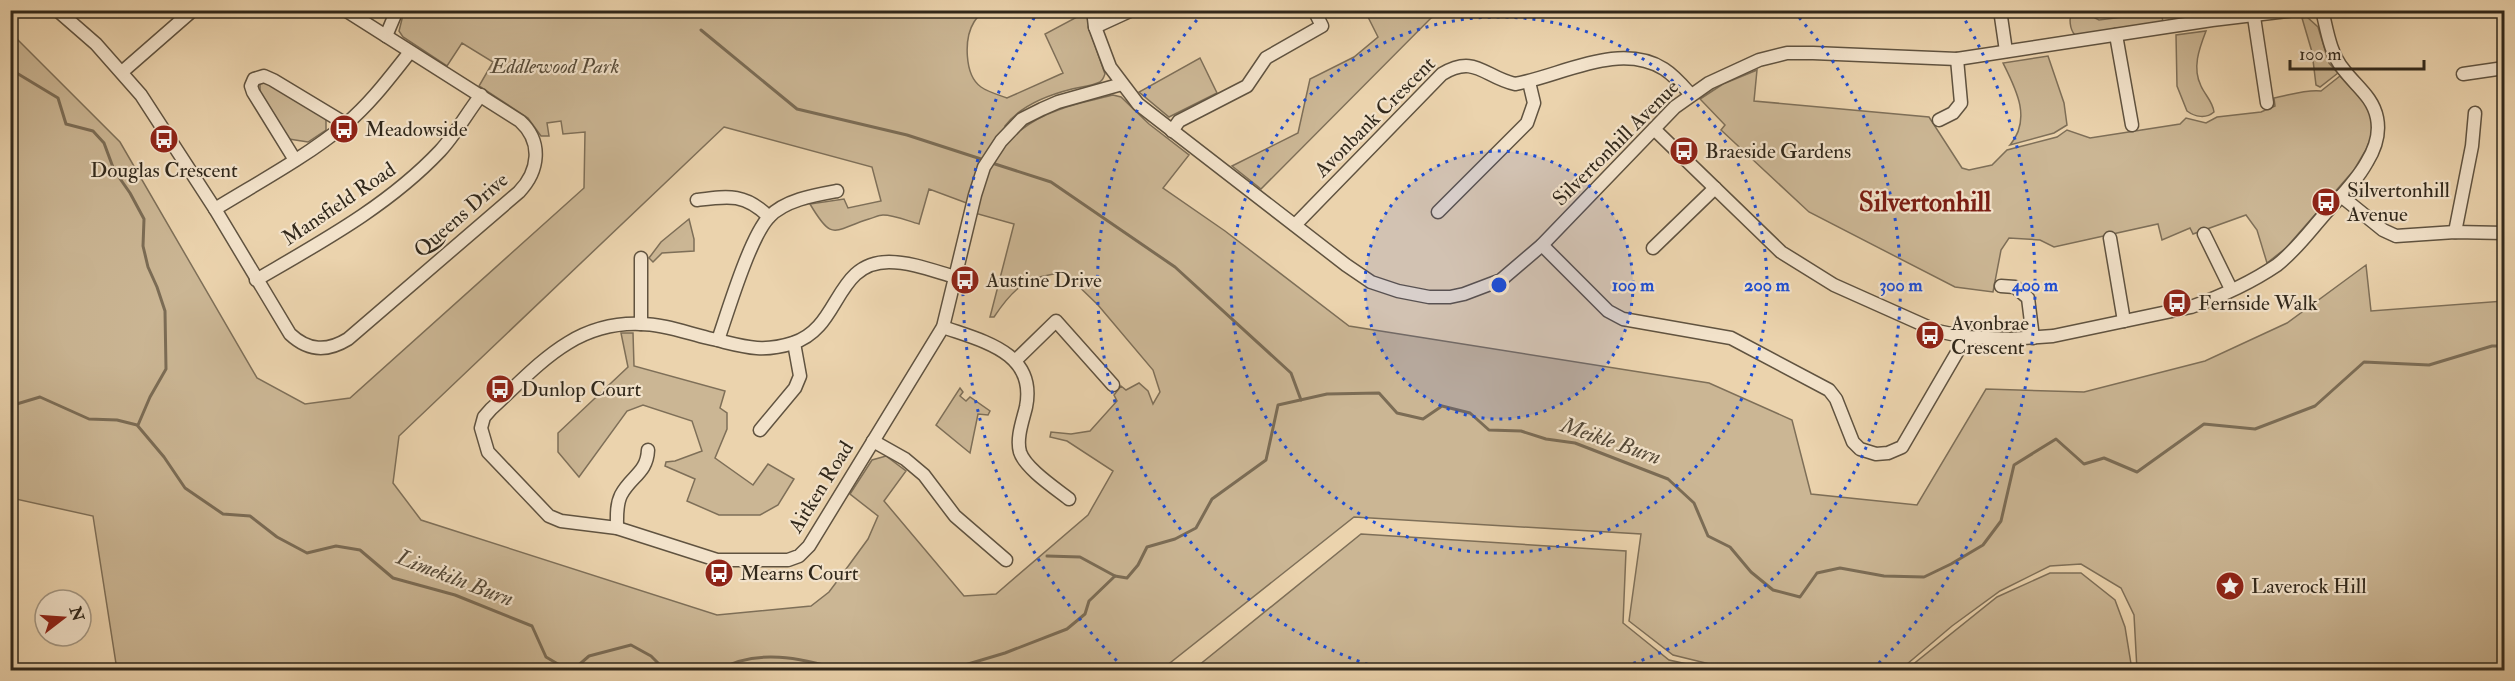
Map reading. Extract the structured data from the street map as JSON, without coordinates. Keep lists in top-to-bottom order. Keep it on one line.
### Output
{"streets":{"street":["Avonbank Crescent","Silvertonhill Avenue","Mansfield Road","Queens Drive","Aitken Road"]},"crossings":[["Avonbank Crescent","Silvertonhill Avenue"],["Silvertonhill Avenue","Aitken Road"],["Mansfield Road","Queens Drive"]],"districts":["Silvertonhill"],"water":["Meikle Burn","Limekiln Burn"],"parks":["Eddlewood Park"],"places":{"bus stop":["Meadowside","Douglas Crescent","Braeside Gardens","Silvertonhill Avenue","Austine Drive","Fernside Walk","Avonbrae Crescent","Dunlop Court","Mearns Court"],"place":["Laverock Hill"]},"scale_bar":"100 m","north":"right","rings":["100 m","200 m","300 m","400 m"]}
